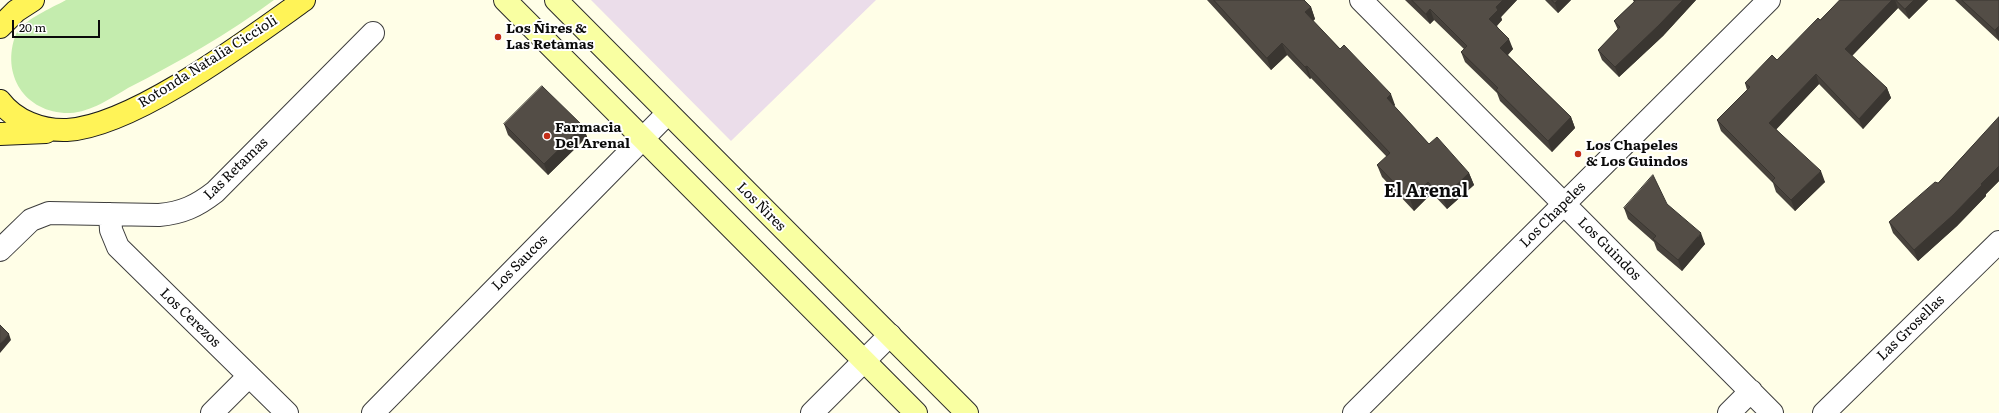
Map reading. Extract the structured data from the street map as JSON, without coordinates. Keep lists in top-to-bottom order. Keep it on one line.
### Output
{"streets":{"main road":["Rotonda Natalia Ciccioli"],"street":["Las Retamas","Los Ñires","Los Chapeles","Los Guindos","Los Saucos","Los Cerezos","Las Grosellas"]},"crossings":[["Las Retamas","Los Cerezos"],["Los Ñires","Los Saucos"],["Los Chapeles","Los Guindos"]],"districts":["El Arenal"],"places":["Los Ñires & Las Retamas","Farmacia Del Arenal","Los Chapeles & Los Guindos"],"scale_bar":"20 m"}
